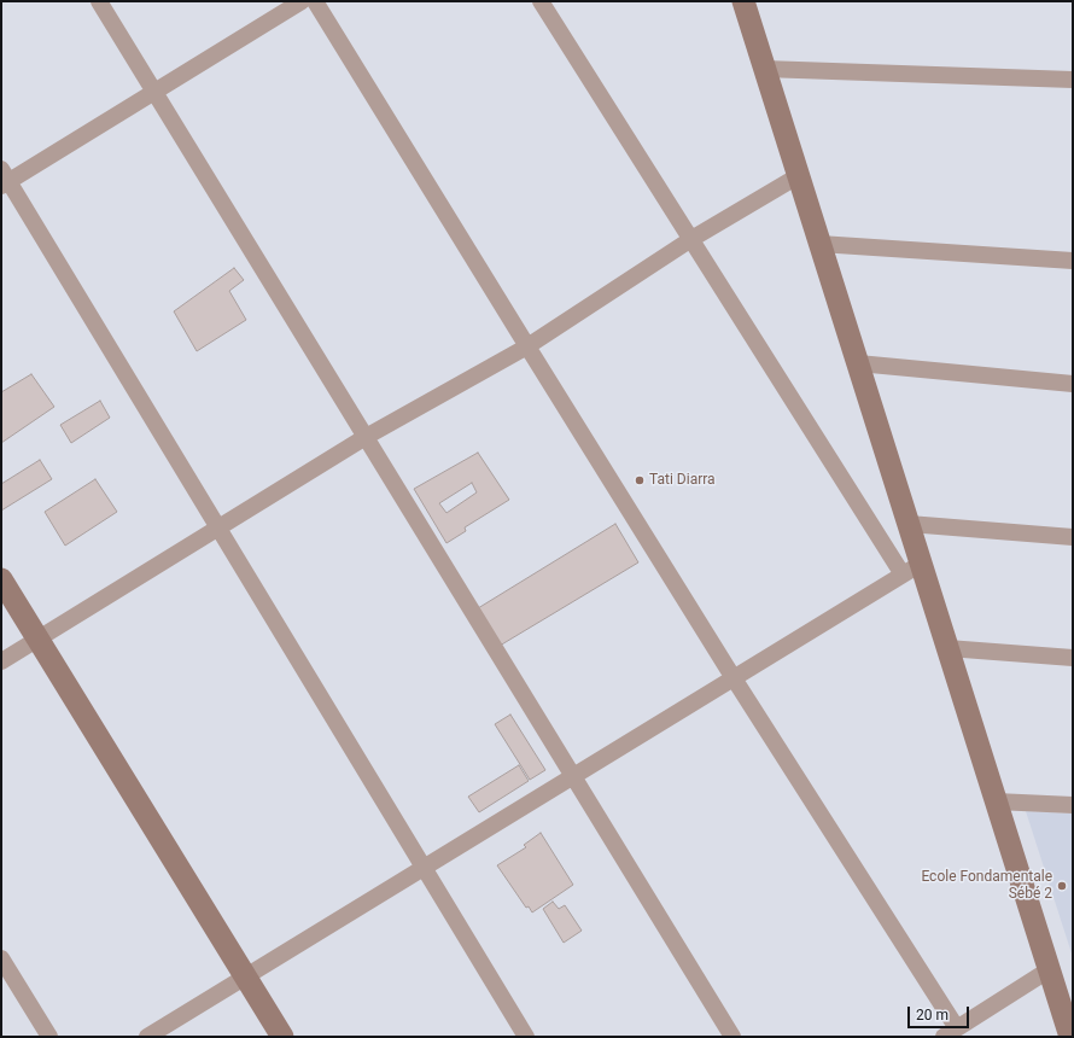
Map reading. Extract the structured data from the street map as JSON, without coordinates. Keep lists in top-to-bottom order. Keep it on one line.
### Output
{"places":["Tati Diarra","Ecole Fondamentale Sébé 2"],"scale_bar":"20 m"}
